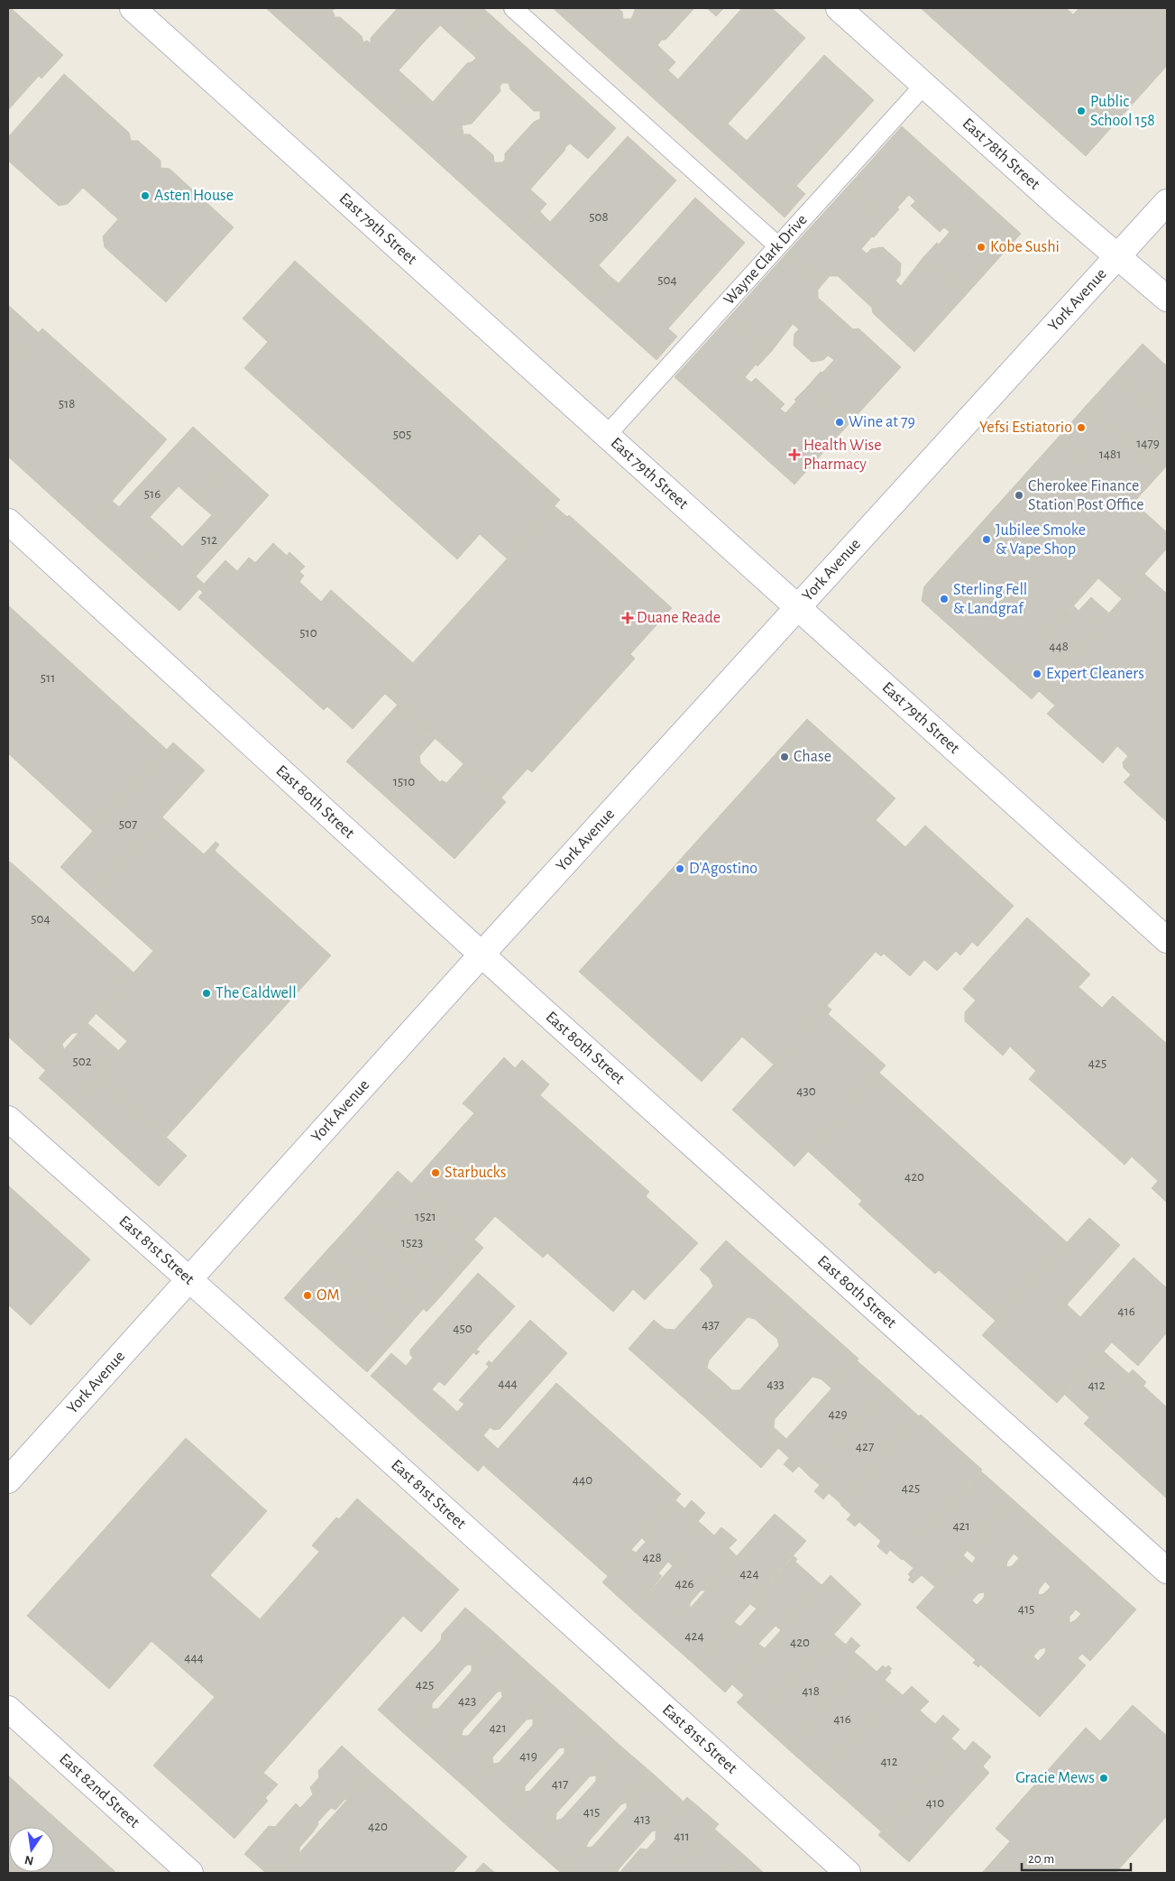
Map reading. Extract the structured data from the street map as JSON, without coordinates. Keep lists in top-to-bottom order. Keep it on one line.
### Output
{"streets":{"street":["East 78th Street","East 79th Street","York Avenue","East 80th Street","East 81st Street","East 82nd Street"],"lane":["Wayne Clark Drive"]},"crossings":[["East 78th Street","Wayne Clark Drive"],["East 78th Street","York Avenue"],["East 79th Street","Wayne Clark Drive"],["East 79th Street","York Avenue"],["York Avenue","East 80th Street"],["York Avenue","East 81st Street"]],"places":{"other":["Public School 158","Asten House","Kobe Sushi","Wine at 79","Yefsi Estiatorio","Cherokee Finance Station Post Office","Jubilee Smoke & Vape Shop","Sterling Fell & Landgraf","Expert Cleaners","Chase","D'Agostino","The Caldwell","Starbucks","OM","Gracie Mews"],"health":["Health Wise Pharmacy","Duane Reade"]},"house_numbers":["508","504","518","505","1479","1481","516","512","510","448","511","1510","507","504","502","425","430","420","1521","1523","416","437","450","444","433","412","429","427","440","425","421","428","424","426","415","424","420","444","425","418","423","416","421","419","412","417","410","415","413","420","411"],"scale_bar":"20 m","north":"bottom"}
